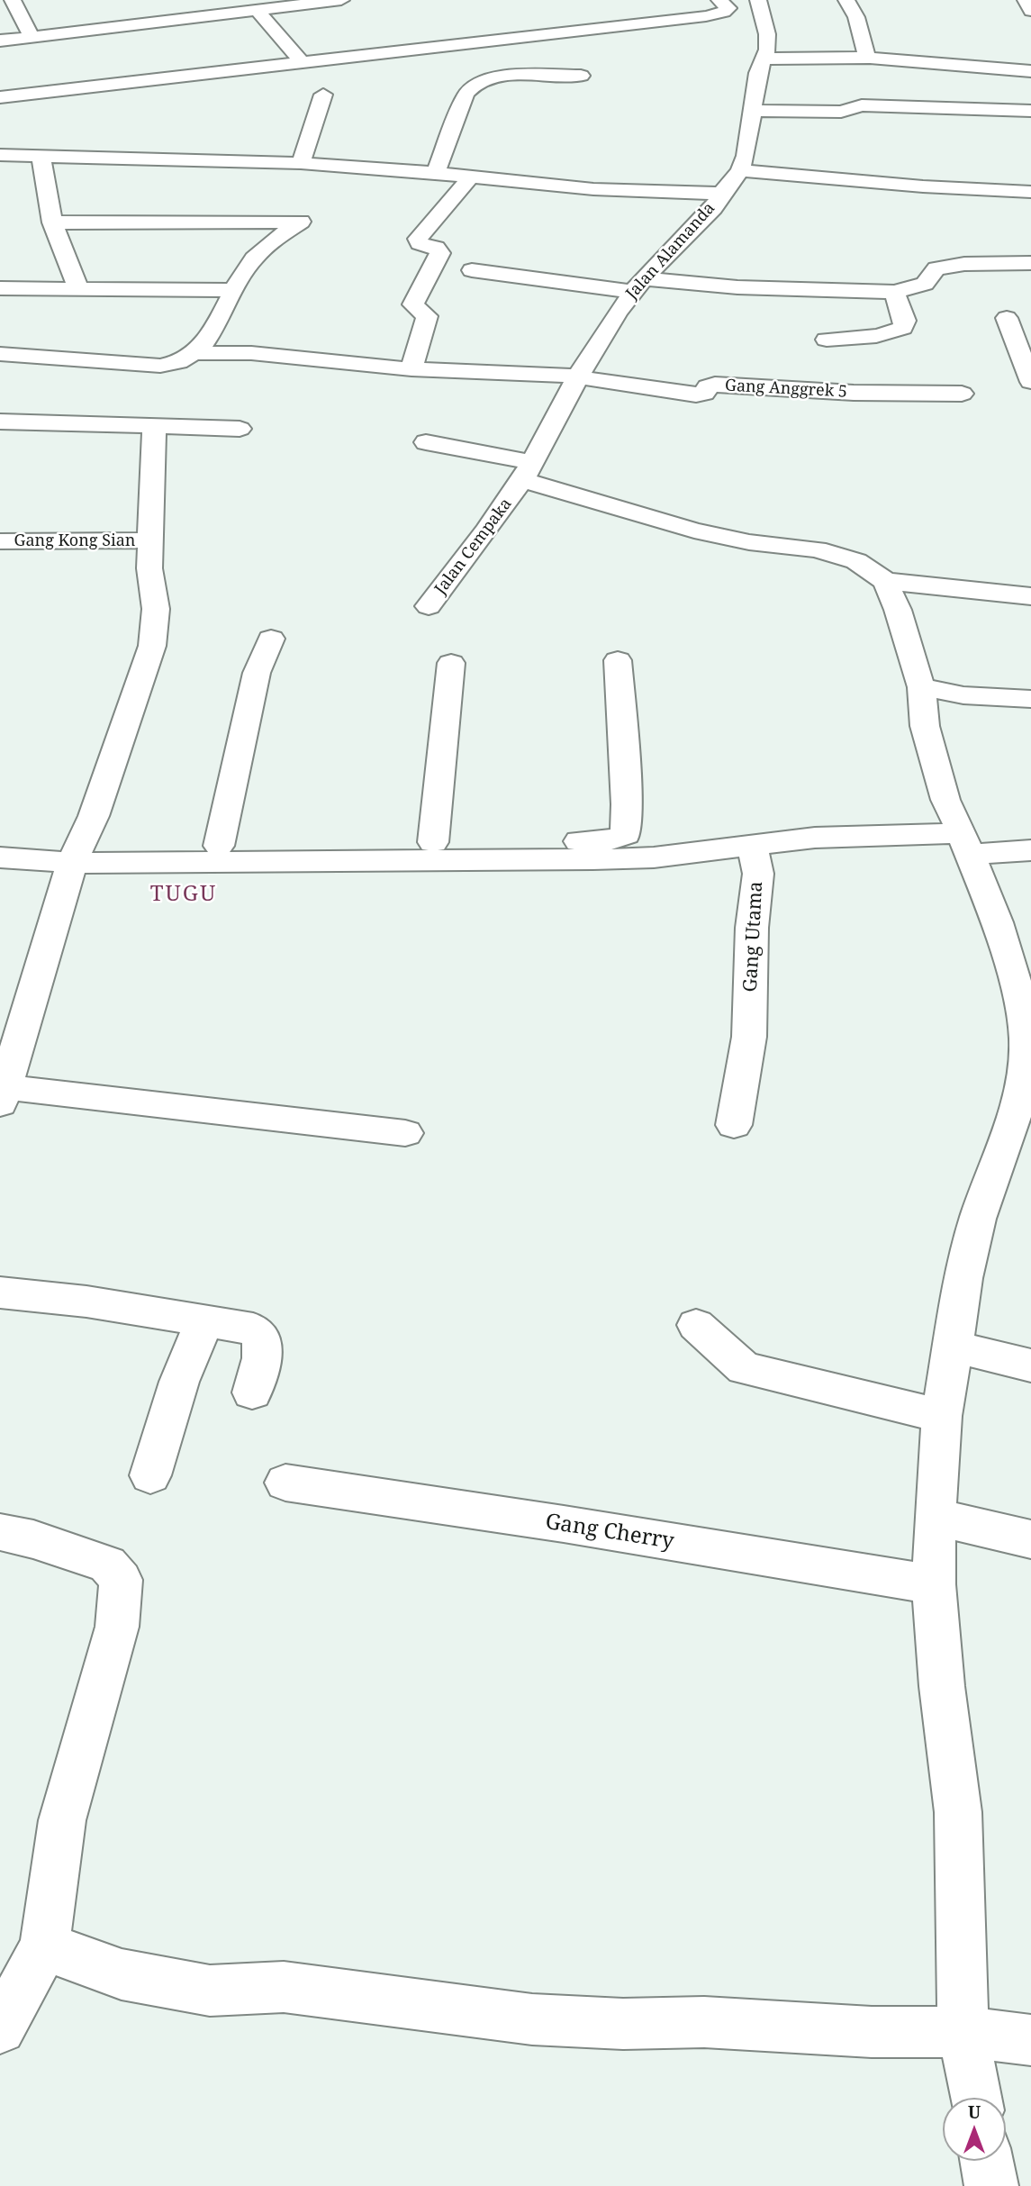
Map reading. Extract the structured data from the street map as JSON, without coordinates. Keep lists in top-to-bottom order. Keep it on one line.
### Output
{"streets":{"street":["Jalan Alamanda","Gang Anggrek 5","Gang Kong Sian","Jalan Cempaka","Gang Utama","Gang Cherry"]},"crossings":[["Jalan Alamanda","Gang Anggrek 5"],["Jalan Alamanda","Jalan Cempaka"]],"districts":["TUGU"],"north":"top"}
